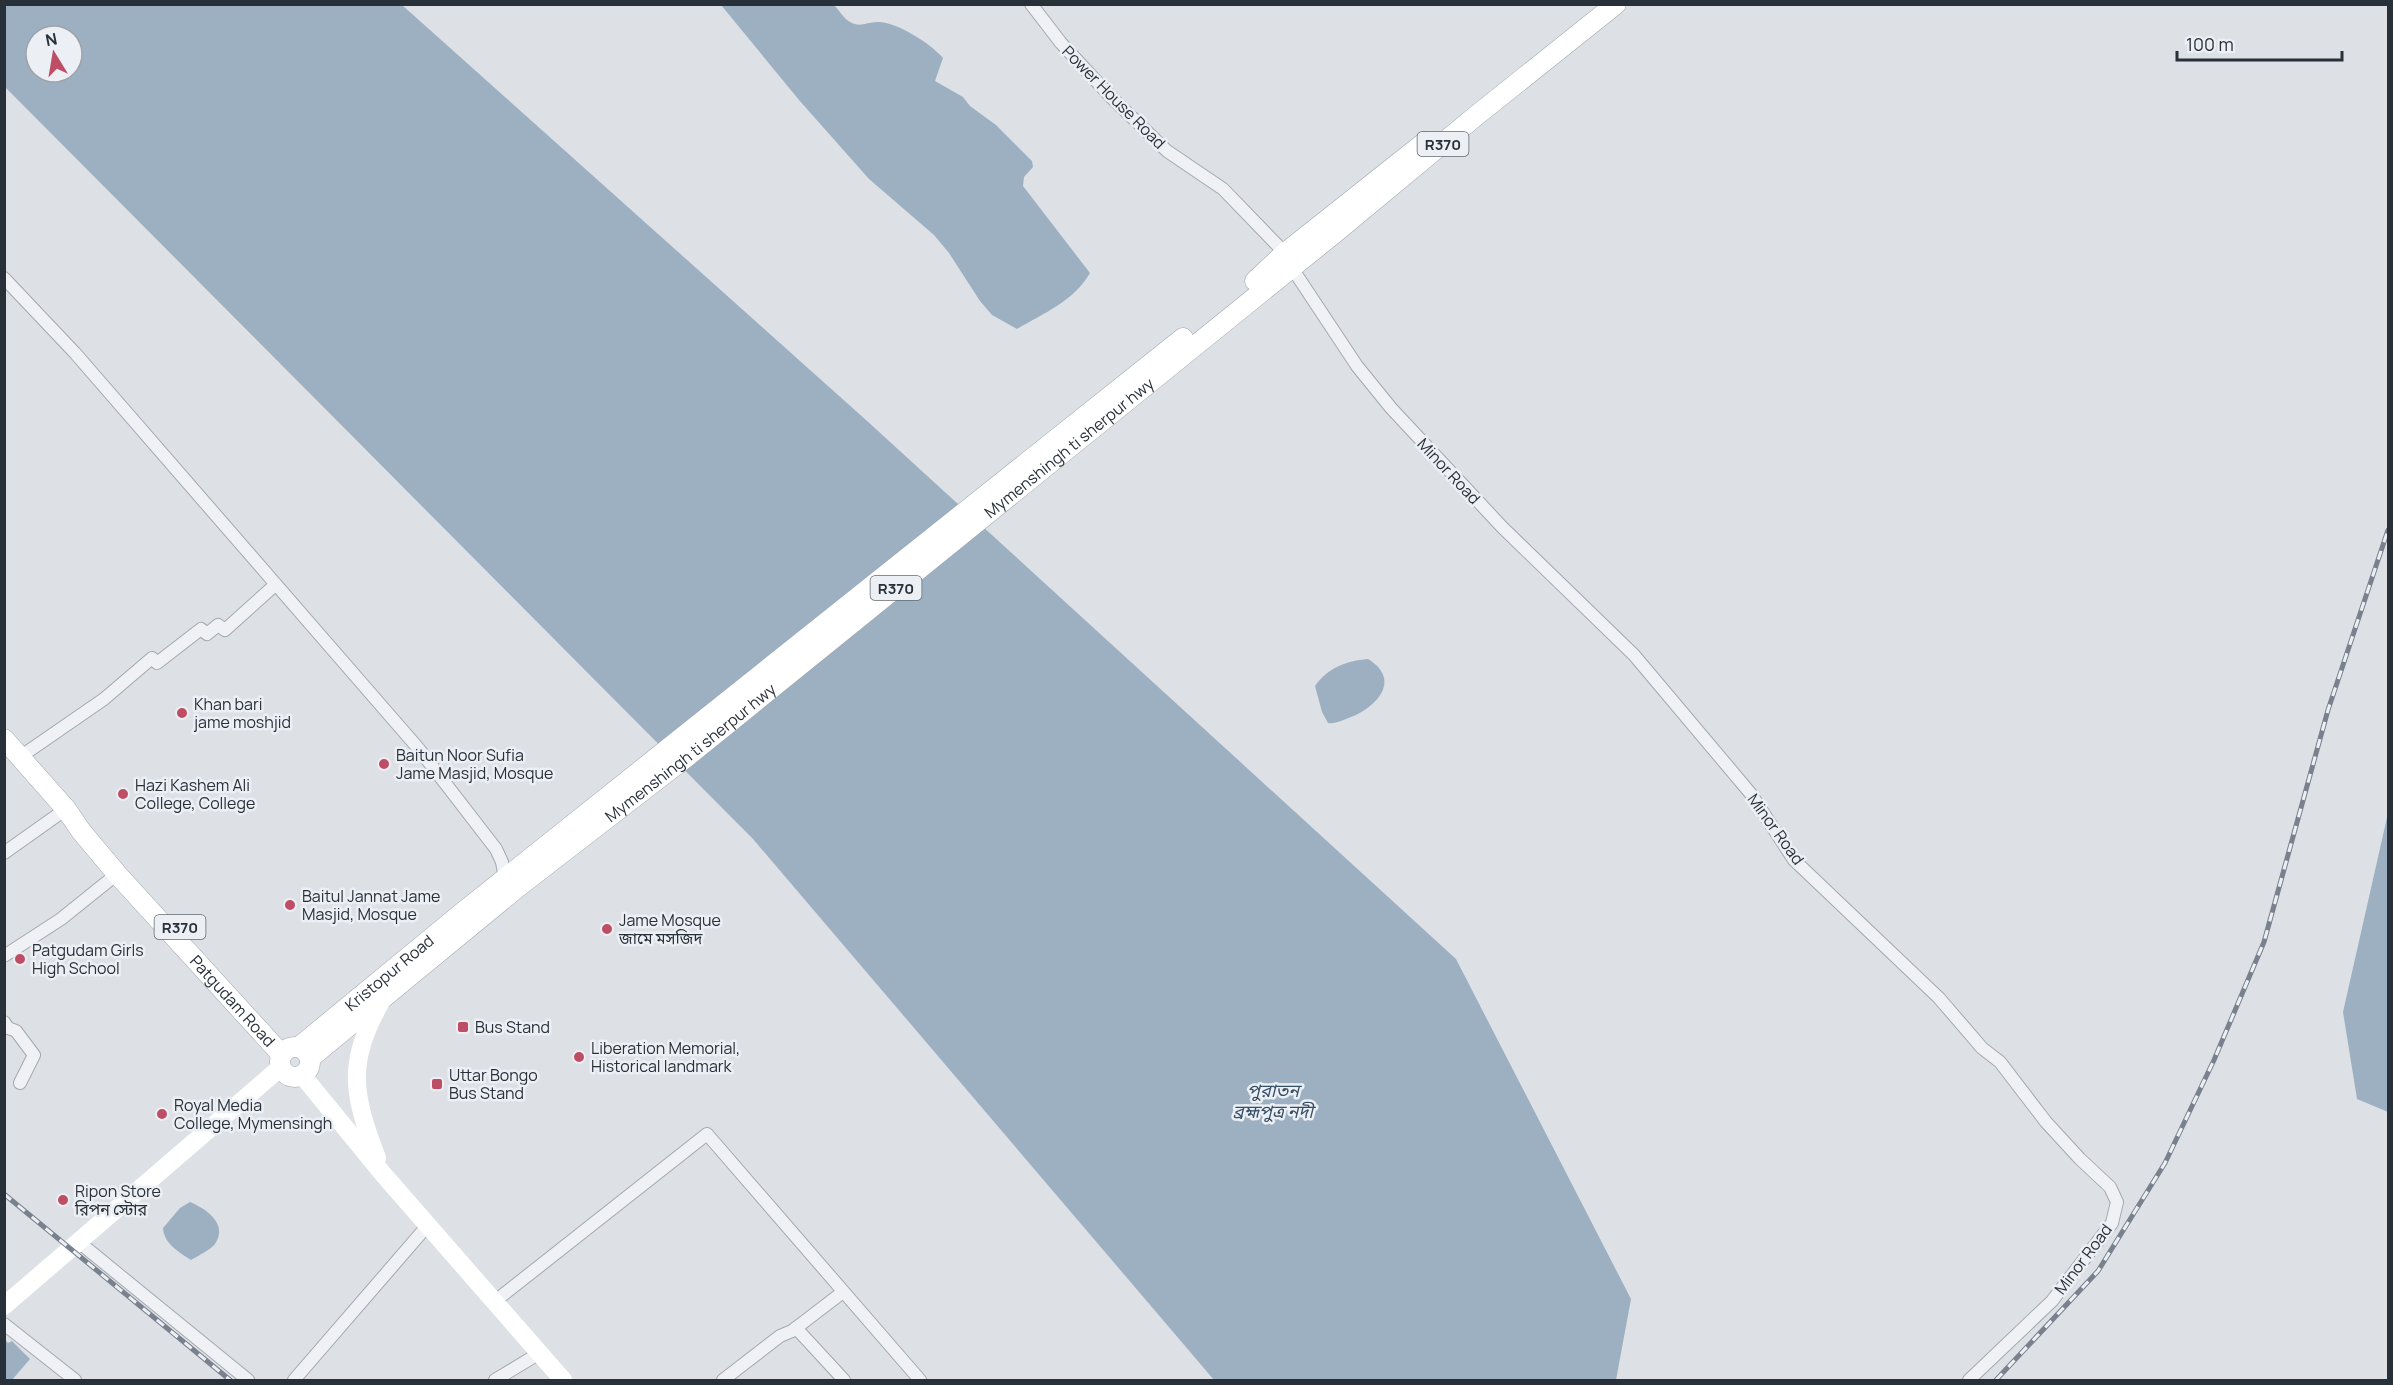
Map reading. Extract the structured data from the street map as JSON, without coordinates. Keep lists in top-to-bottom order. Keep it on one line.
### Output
{"streets":{"main road":["R370","Mymenshingh ti sherpur hwy","Kristopur Road","Patgudam Road"],"street":["Power House Road","Minor Road"]},"crossings":[["Power House Road","Mymenshingh ti sherpur hwy"],["Power House Road","Minor Road"],["Mymenshingh ti sherpur hwy","Minor Road"],["Mymenshingh ti sherpur hwy","Kristopur Road"],["Kristopur Road","Patgudam Road"]],"water":["পুরাতন ব্রহ্মপুত্র নদী"],"places":{"other":["Khan bari jame moshjid","Baitun Noor Sufia Jame Masjid, Mosque","Hazi Kashem Ali College, College","Baitul Jannat Jame Masjid, Mosque","Jame Mosque জামে মসজিদ","Patgudam Girls High School","Liberation Memorial, Historical landmark","Royal Media College, Mymensingh","Ripon Store রিপন স্টোর"],"transit":["Bus Stand","Uttar Bongo Bus Stand"]},"scale_bar":"100 m","north":"top"}
